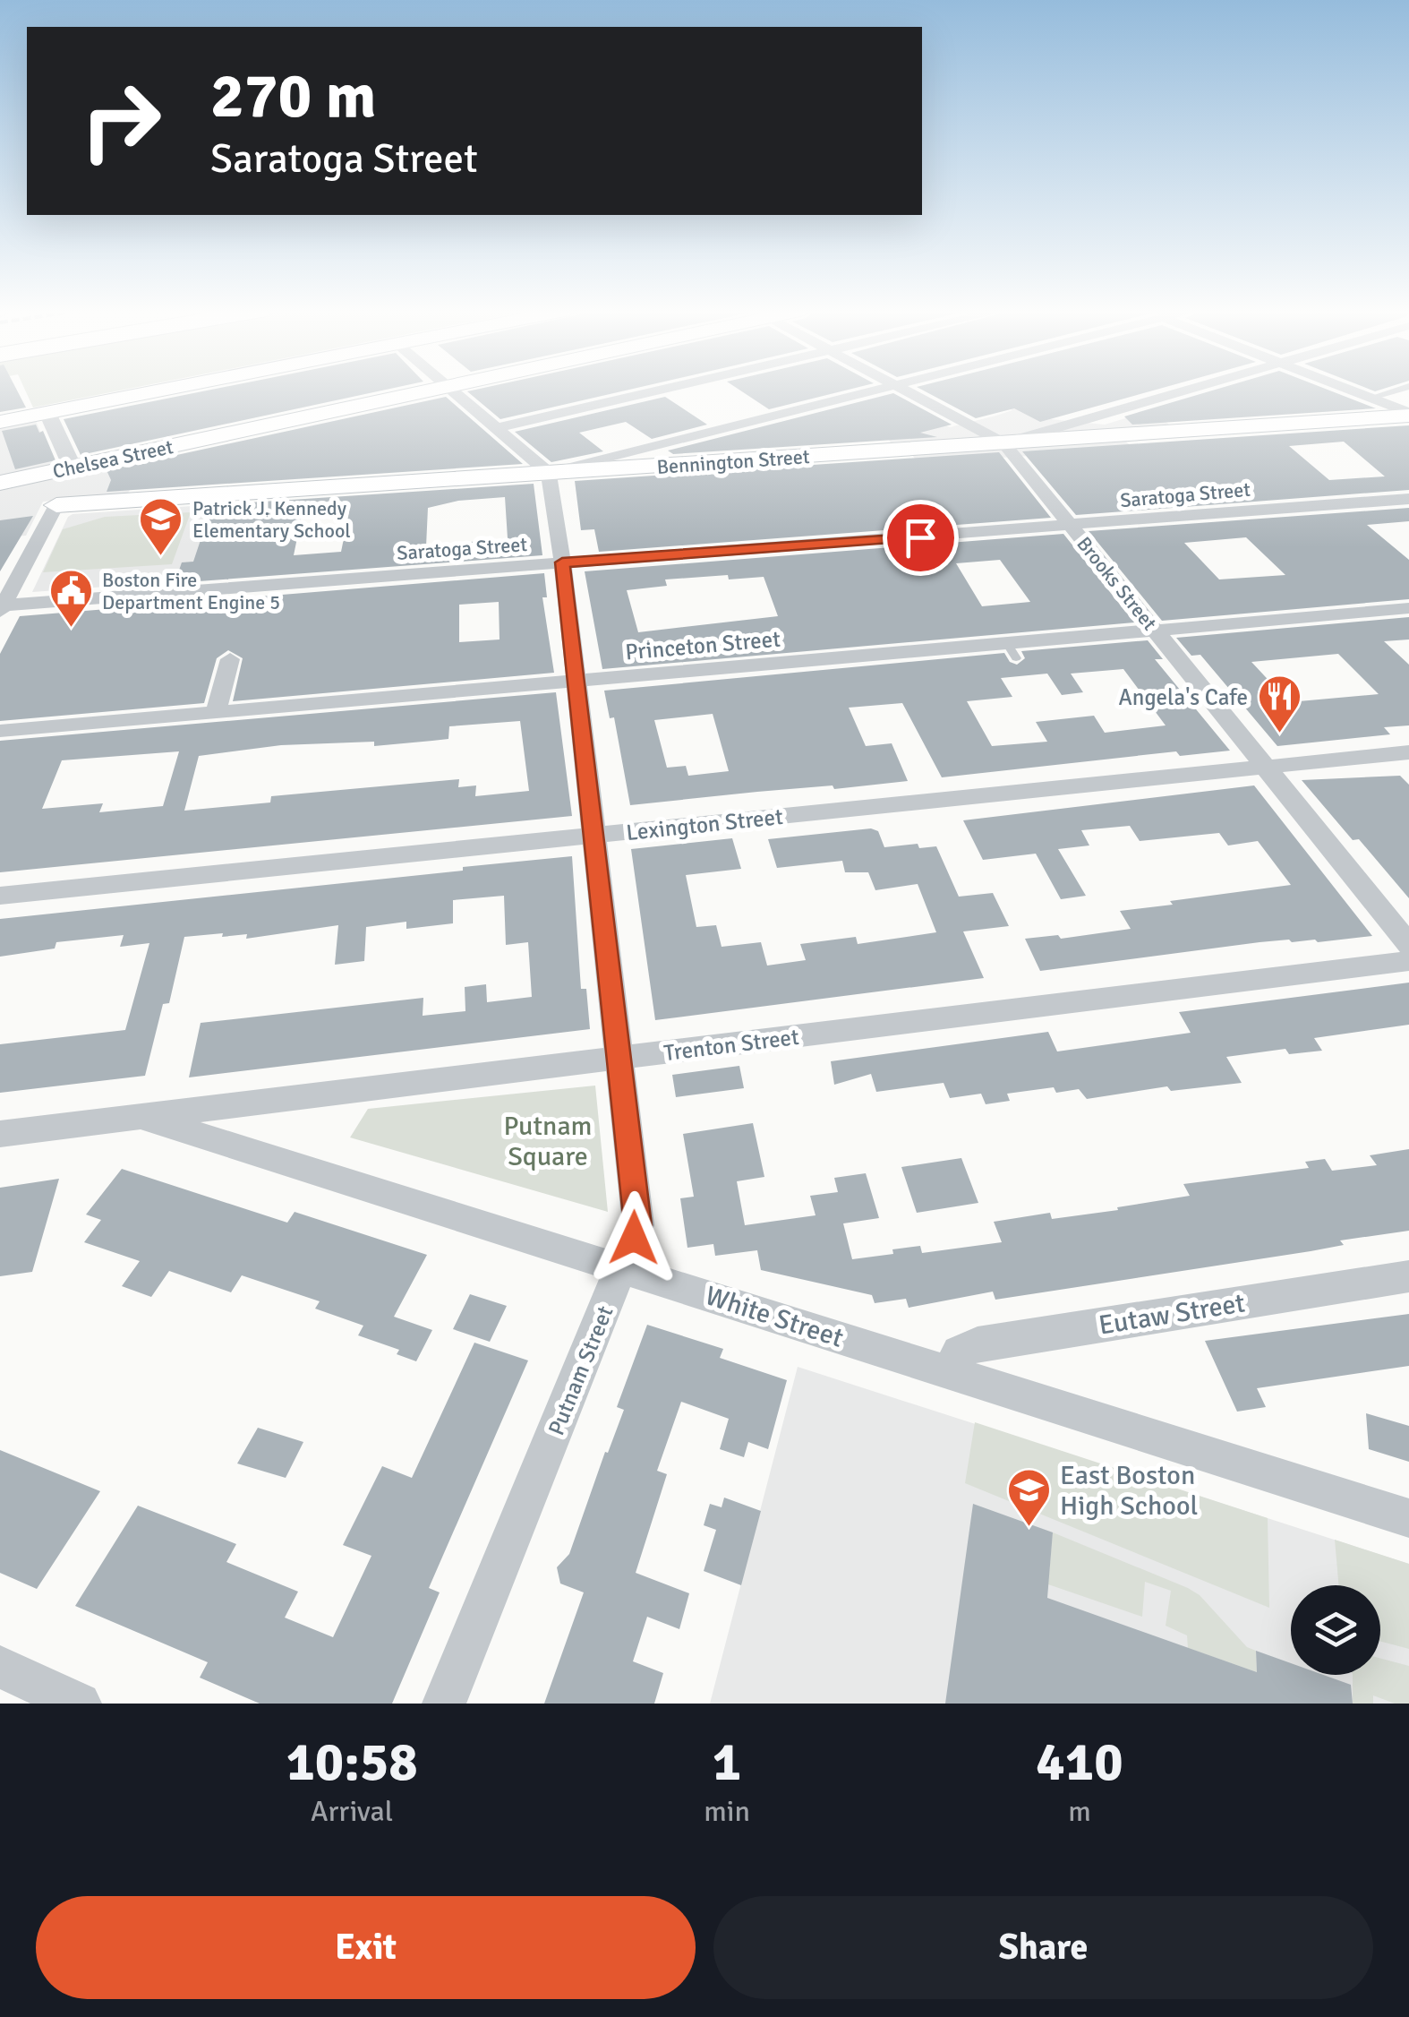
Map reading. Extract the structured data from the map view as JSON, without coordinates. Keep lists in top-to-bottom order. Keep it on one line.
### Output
{"streets":{"main road":["Chelsea Street","Bennington Street"],"street":["Saratoga Street","Brooks Street","Princeton Street","Lexington Street","Trenton Street","Eutaw Street","White Street","Putnam Street"]},"crossings":[["Chelsea Street","Bennington Street"],["Bennington Street","Brooks Street"],["Bennington Street","Putnam Street"],["Saratoga Street","Brooks Street"],["Saratoga Street","Putnam Street"],["Brooks Street","Princeton Street"],["Brooks Street","Lexington Street"],["Princeton Street","Putnam Street"],["Lexington Street","Putnam Street"],["Trenton Street","White Street"],["Trenton Street","Putnam Street"],["Eutaw Street","White Street"],["White Street","Putnam Street"]],"parks":["Putnam Square"],"places":{"school or university":["Patrick J. Kennedy Elementary School","East Boston High School"],"public building":["Boston Fire Department Engine 5"],"restaurant":["Angela's Cafe"]},"page":{"turn":["270 m","Saratoga Street"],"eta":["10:58","Arrival","1","min","410","m"],"buttons":["Exit","Share"]}}
